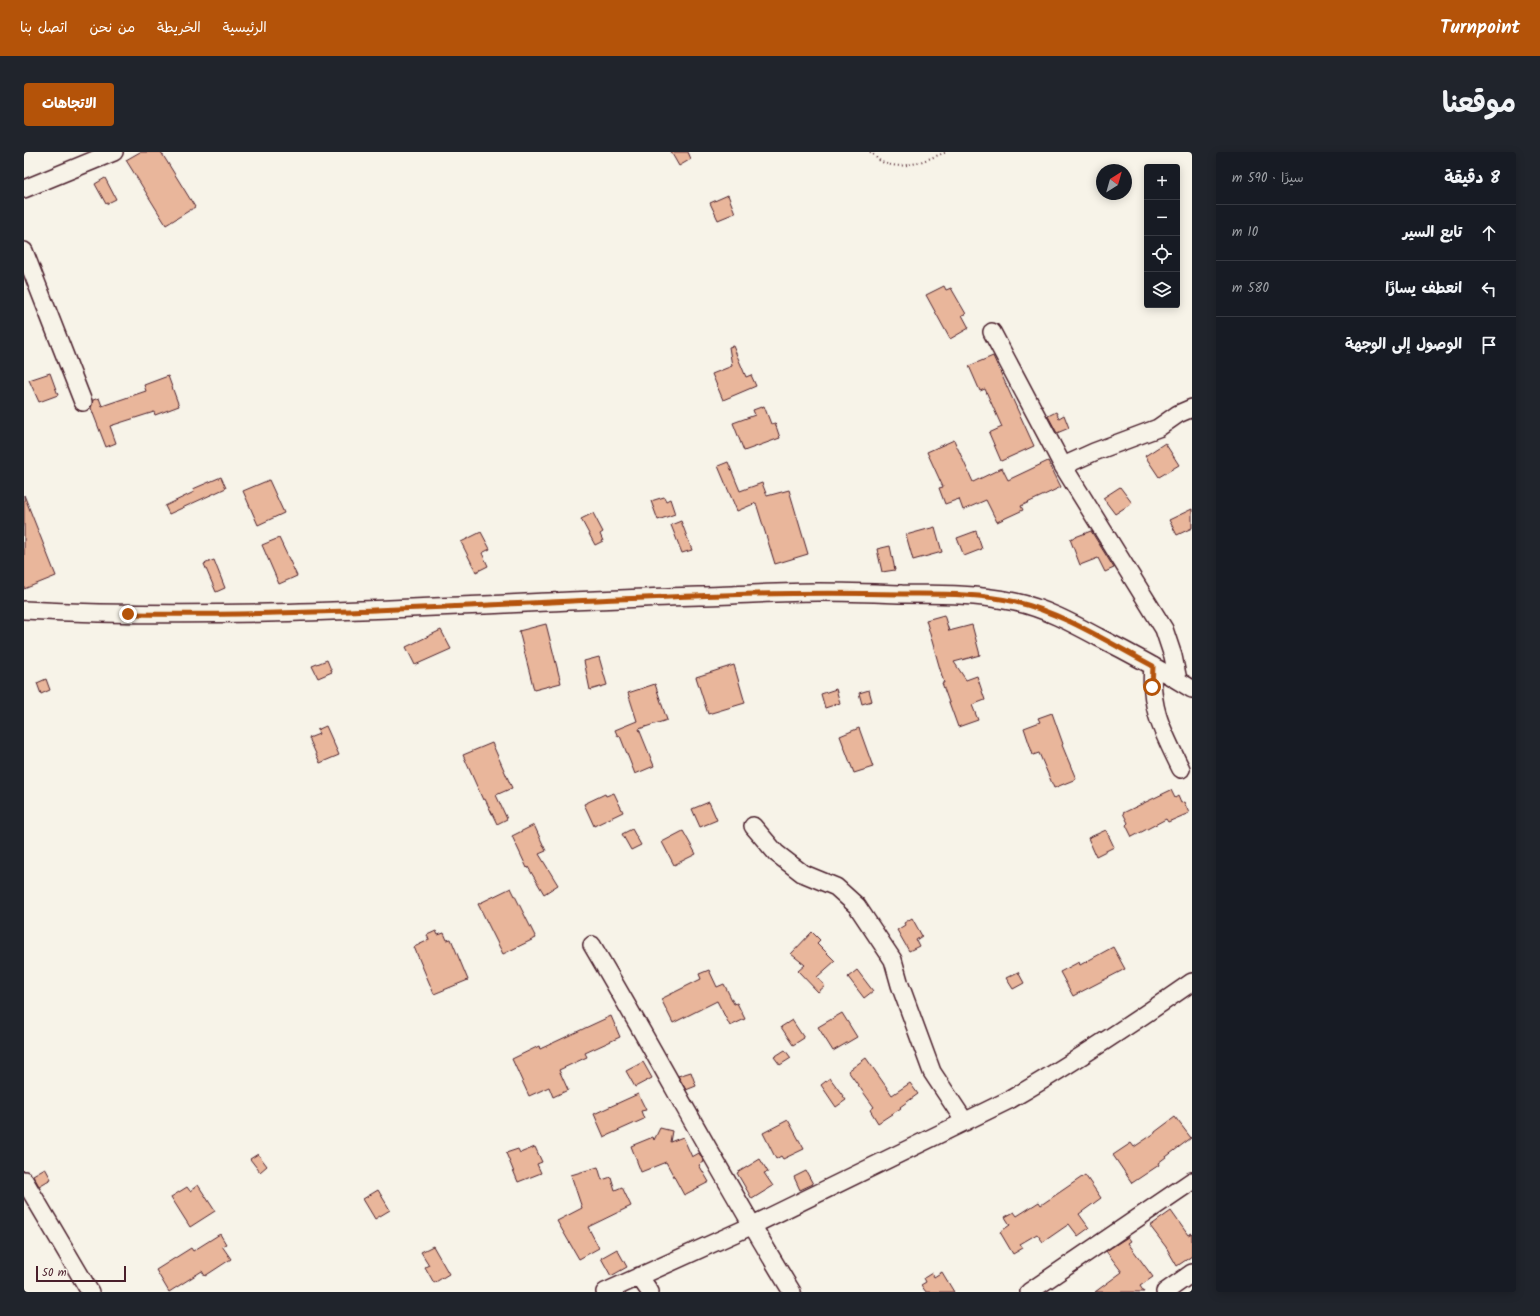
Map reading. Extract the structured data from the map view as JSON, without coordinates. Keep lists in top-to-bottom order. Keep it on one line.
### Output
{"scale_bar":"50 m","north":"top right","page":{"header":"Turnpoint","nav":["الرئيسية","الخريطة","من نحن","اتصل بنا"],"title":"موقعنا","buttons":"الاتجاهات","heading":["8 دقيقة","سيرًا · 590 m"],"map_buttons":["+","−"],"list":[["تابع السير","10 m"],["انعطف يسارًا","580 m"],"الوصول إلى الوجهة"],"scale":"50 m"}}
